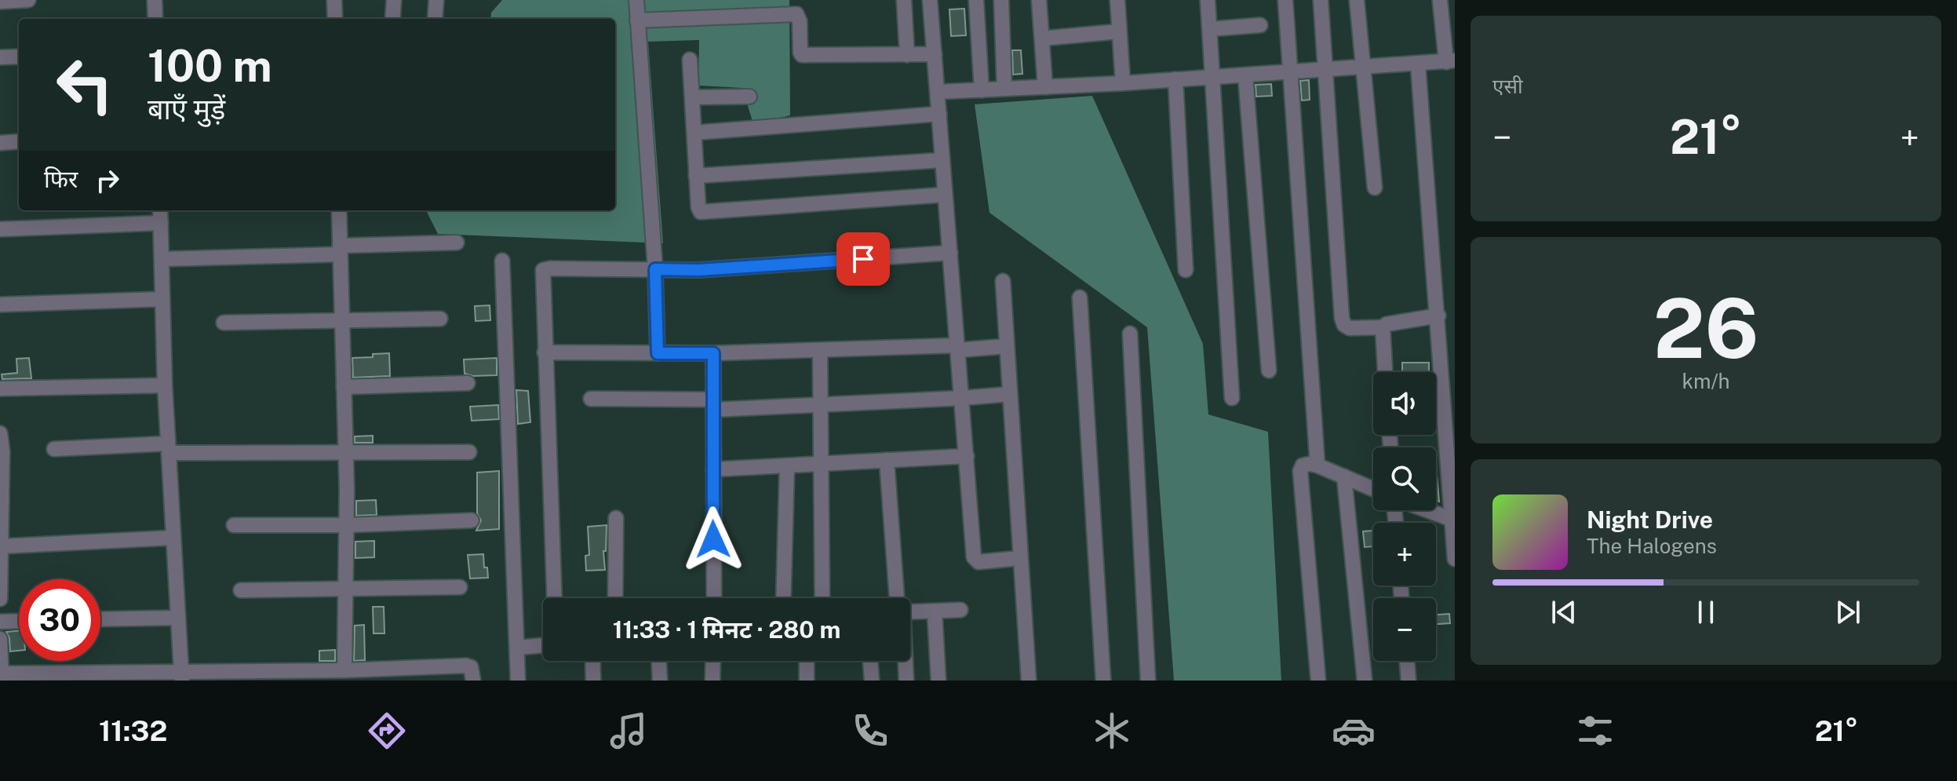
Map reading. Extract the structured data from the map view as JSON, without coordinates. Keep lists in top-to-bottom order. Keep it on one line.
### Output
{"page":{"tile":["एसी",["26","km/h"]],"turn":["100 m","बाएँ मुड़ें"],"heat":["−","21°","+"],"then":"फिर","map_buttons":["+","−"],"song":["Night Drive","The Halogens"],"limit":"30","trip":"11:33 · 1 मिनट · 280 m","tabs":["11:32","21°"]}}
